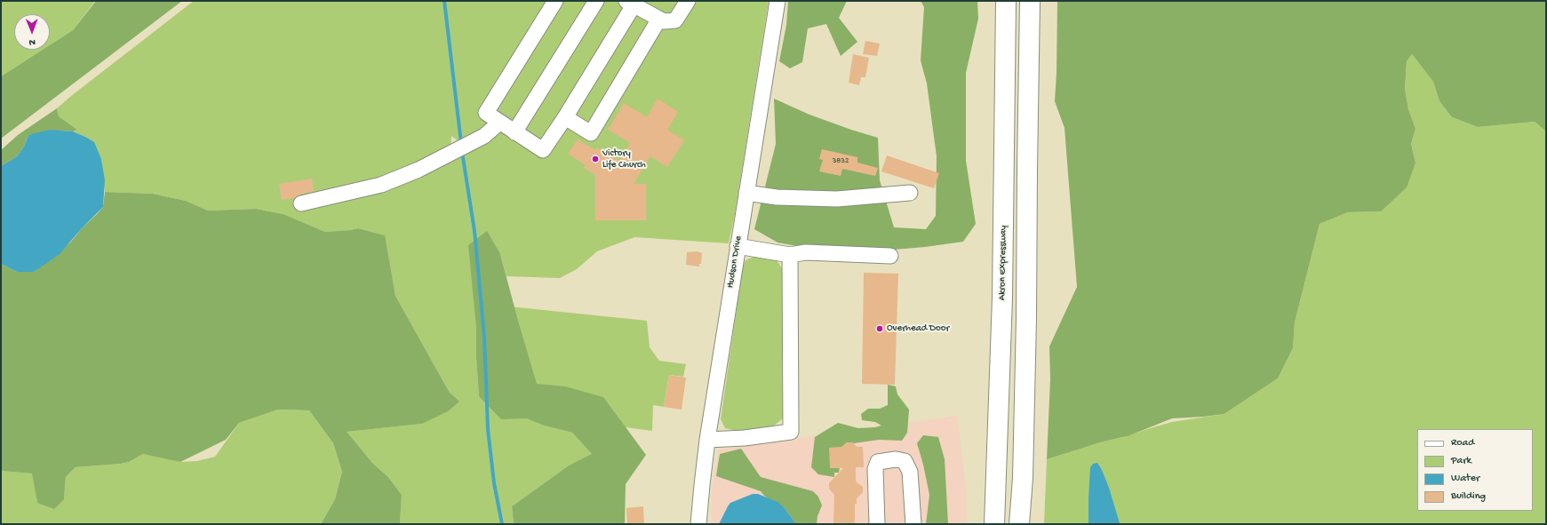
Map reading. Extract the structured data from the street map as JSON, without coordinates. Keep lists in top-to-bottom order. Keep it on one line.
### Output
{"streets":{"highway":["Akron Expressway"],"street":["Hudson Drive"]},"places":["Victory Life Church","Overhead Door"],"house_numbers":["3832"],"legend":["Road","Park","Water","Building"],"north":"bottom"}
